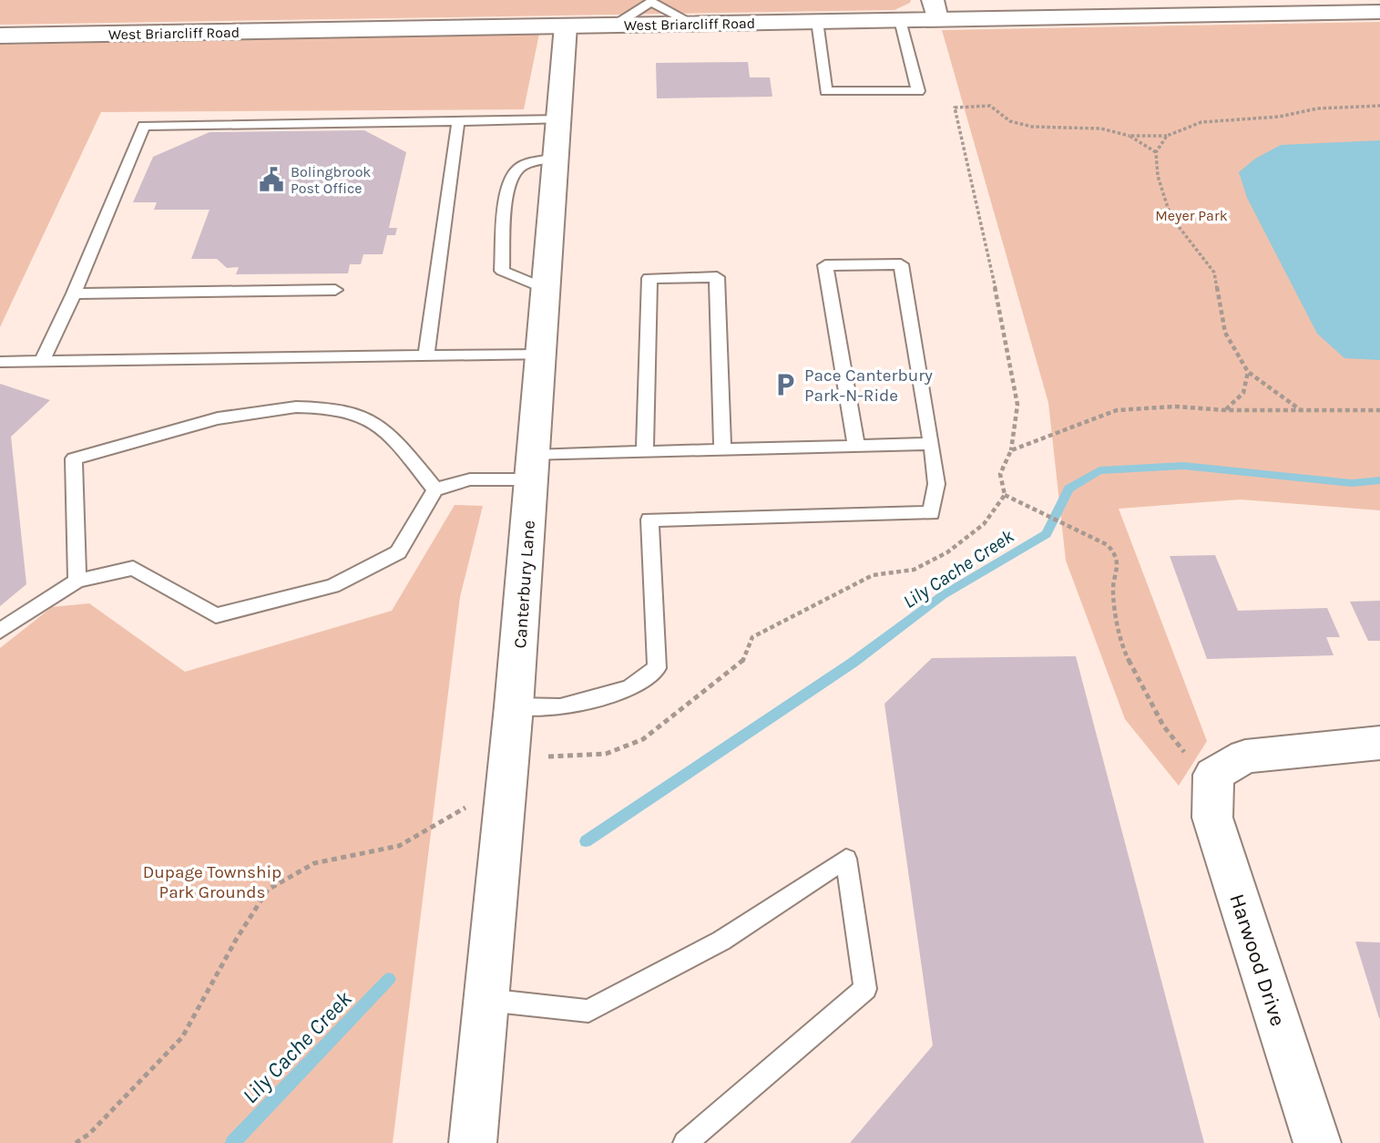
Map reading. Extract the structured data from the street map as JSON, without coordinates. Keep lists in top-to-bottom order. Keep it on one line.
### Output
{"streets":{"street":["West Briarcliff Road","Canterbury Lane","Harwood Drive"]},"crossings":[["West Briarcliff Road","Canterbury Lane"]],"water":["Lily Cache Creek"],"parks":["Meyer Park","Dupage Township Park Grounds"],"places":{"public building":["Bolingbrook Post Office"],"parking":["Pace Canterbury Park-N-Ride"]}}
